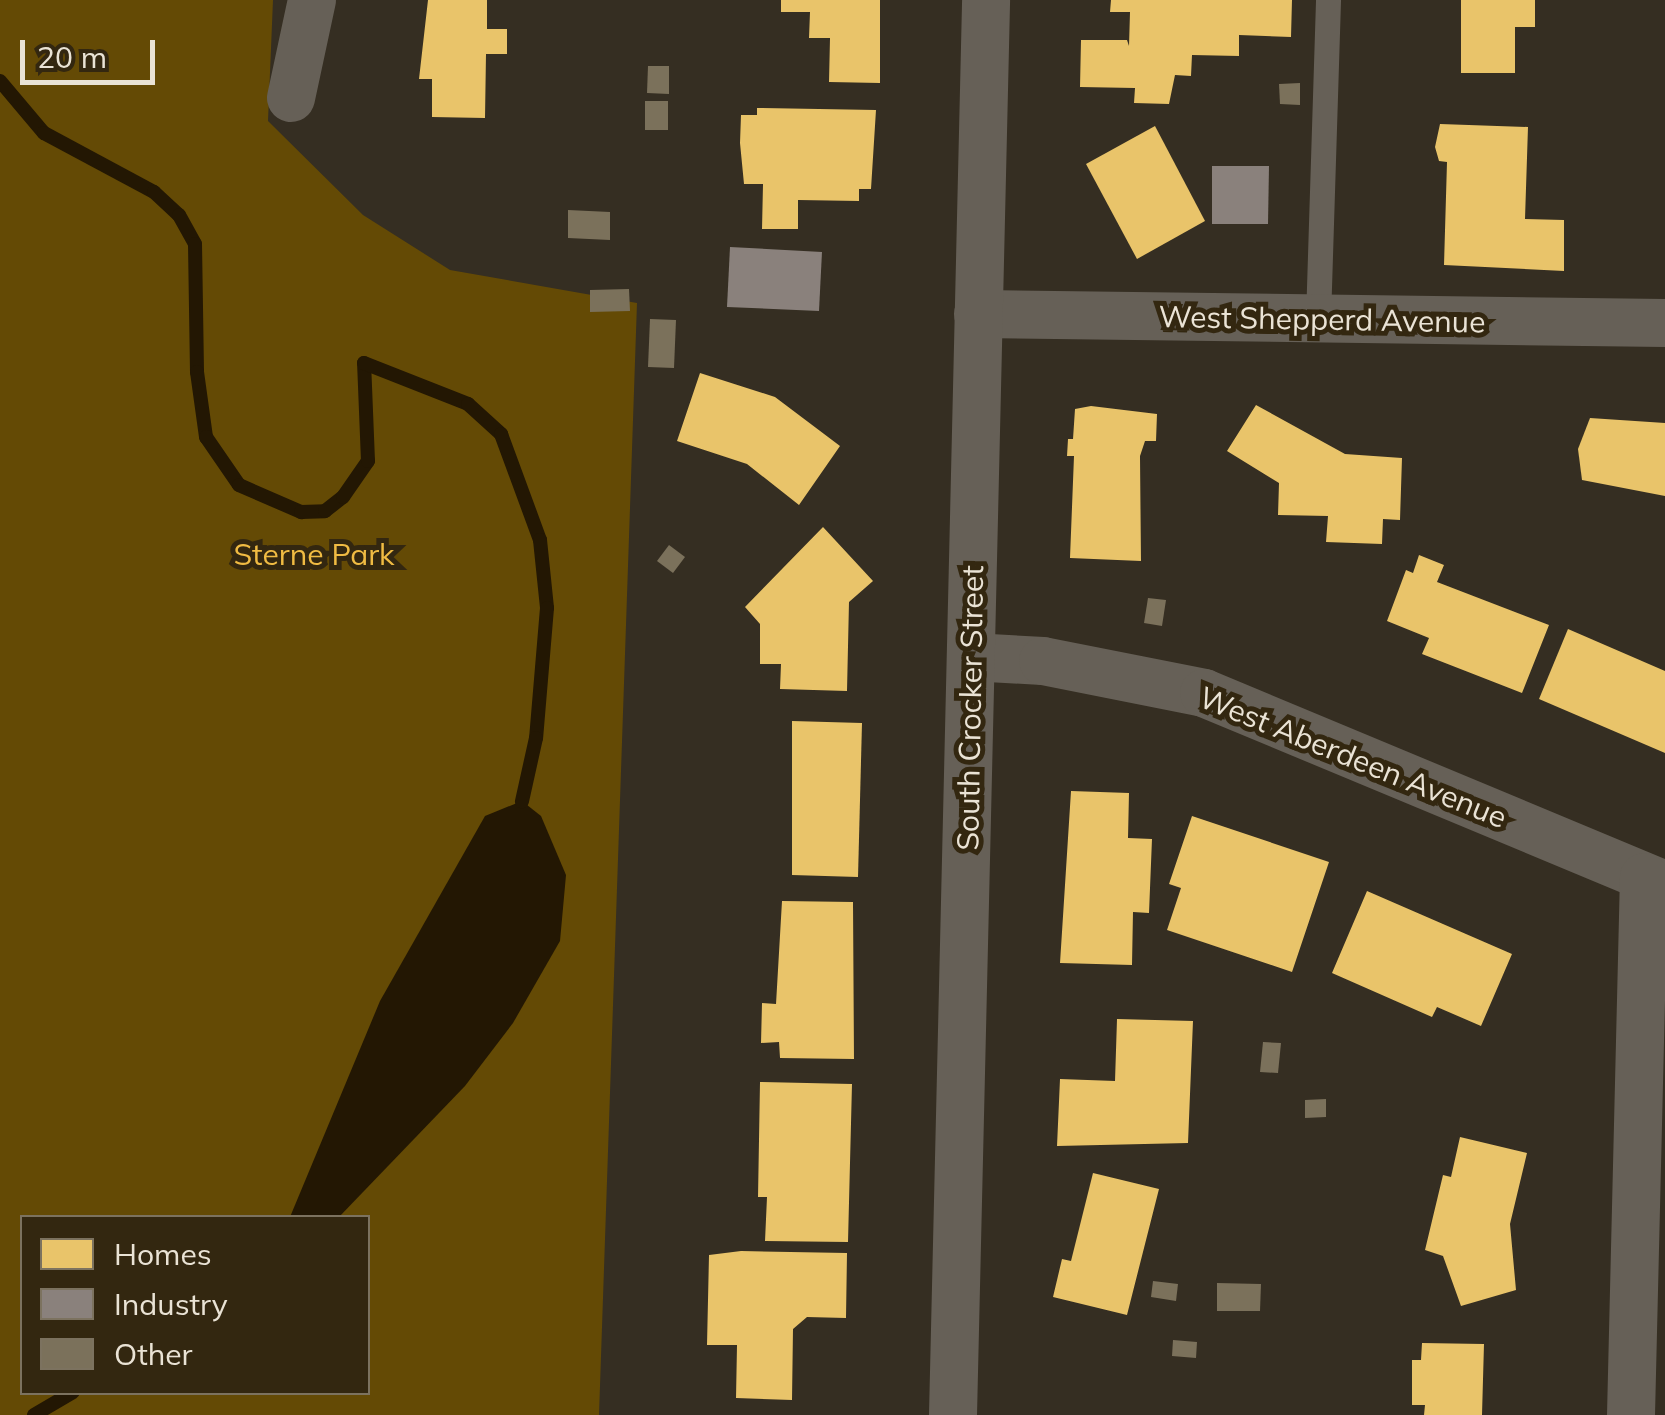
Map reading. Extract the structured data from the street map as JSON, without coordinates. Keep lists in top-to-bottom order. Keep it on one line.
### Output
{"streets":{"street":["West Shepperd Avenue","South Crocker Street","West Aberdeen Avenue"]},"crossings":[["West Shepperd Avenue","South Crocker Street"],["South Crocker Street","West Aberdeen Avenue"]],"parks":["Sterne Park"],"legend":["Homes","Industry","Other"],"scale_bar":"20 m"}
